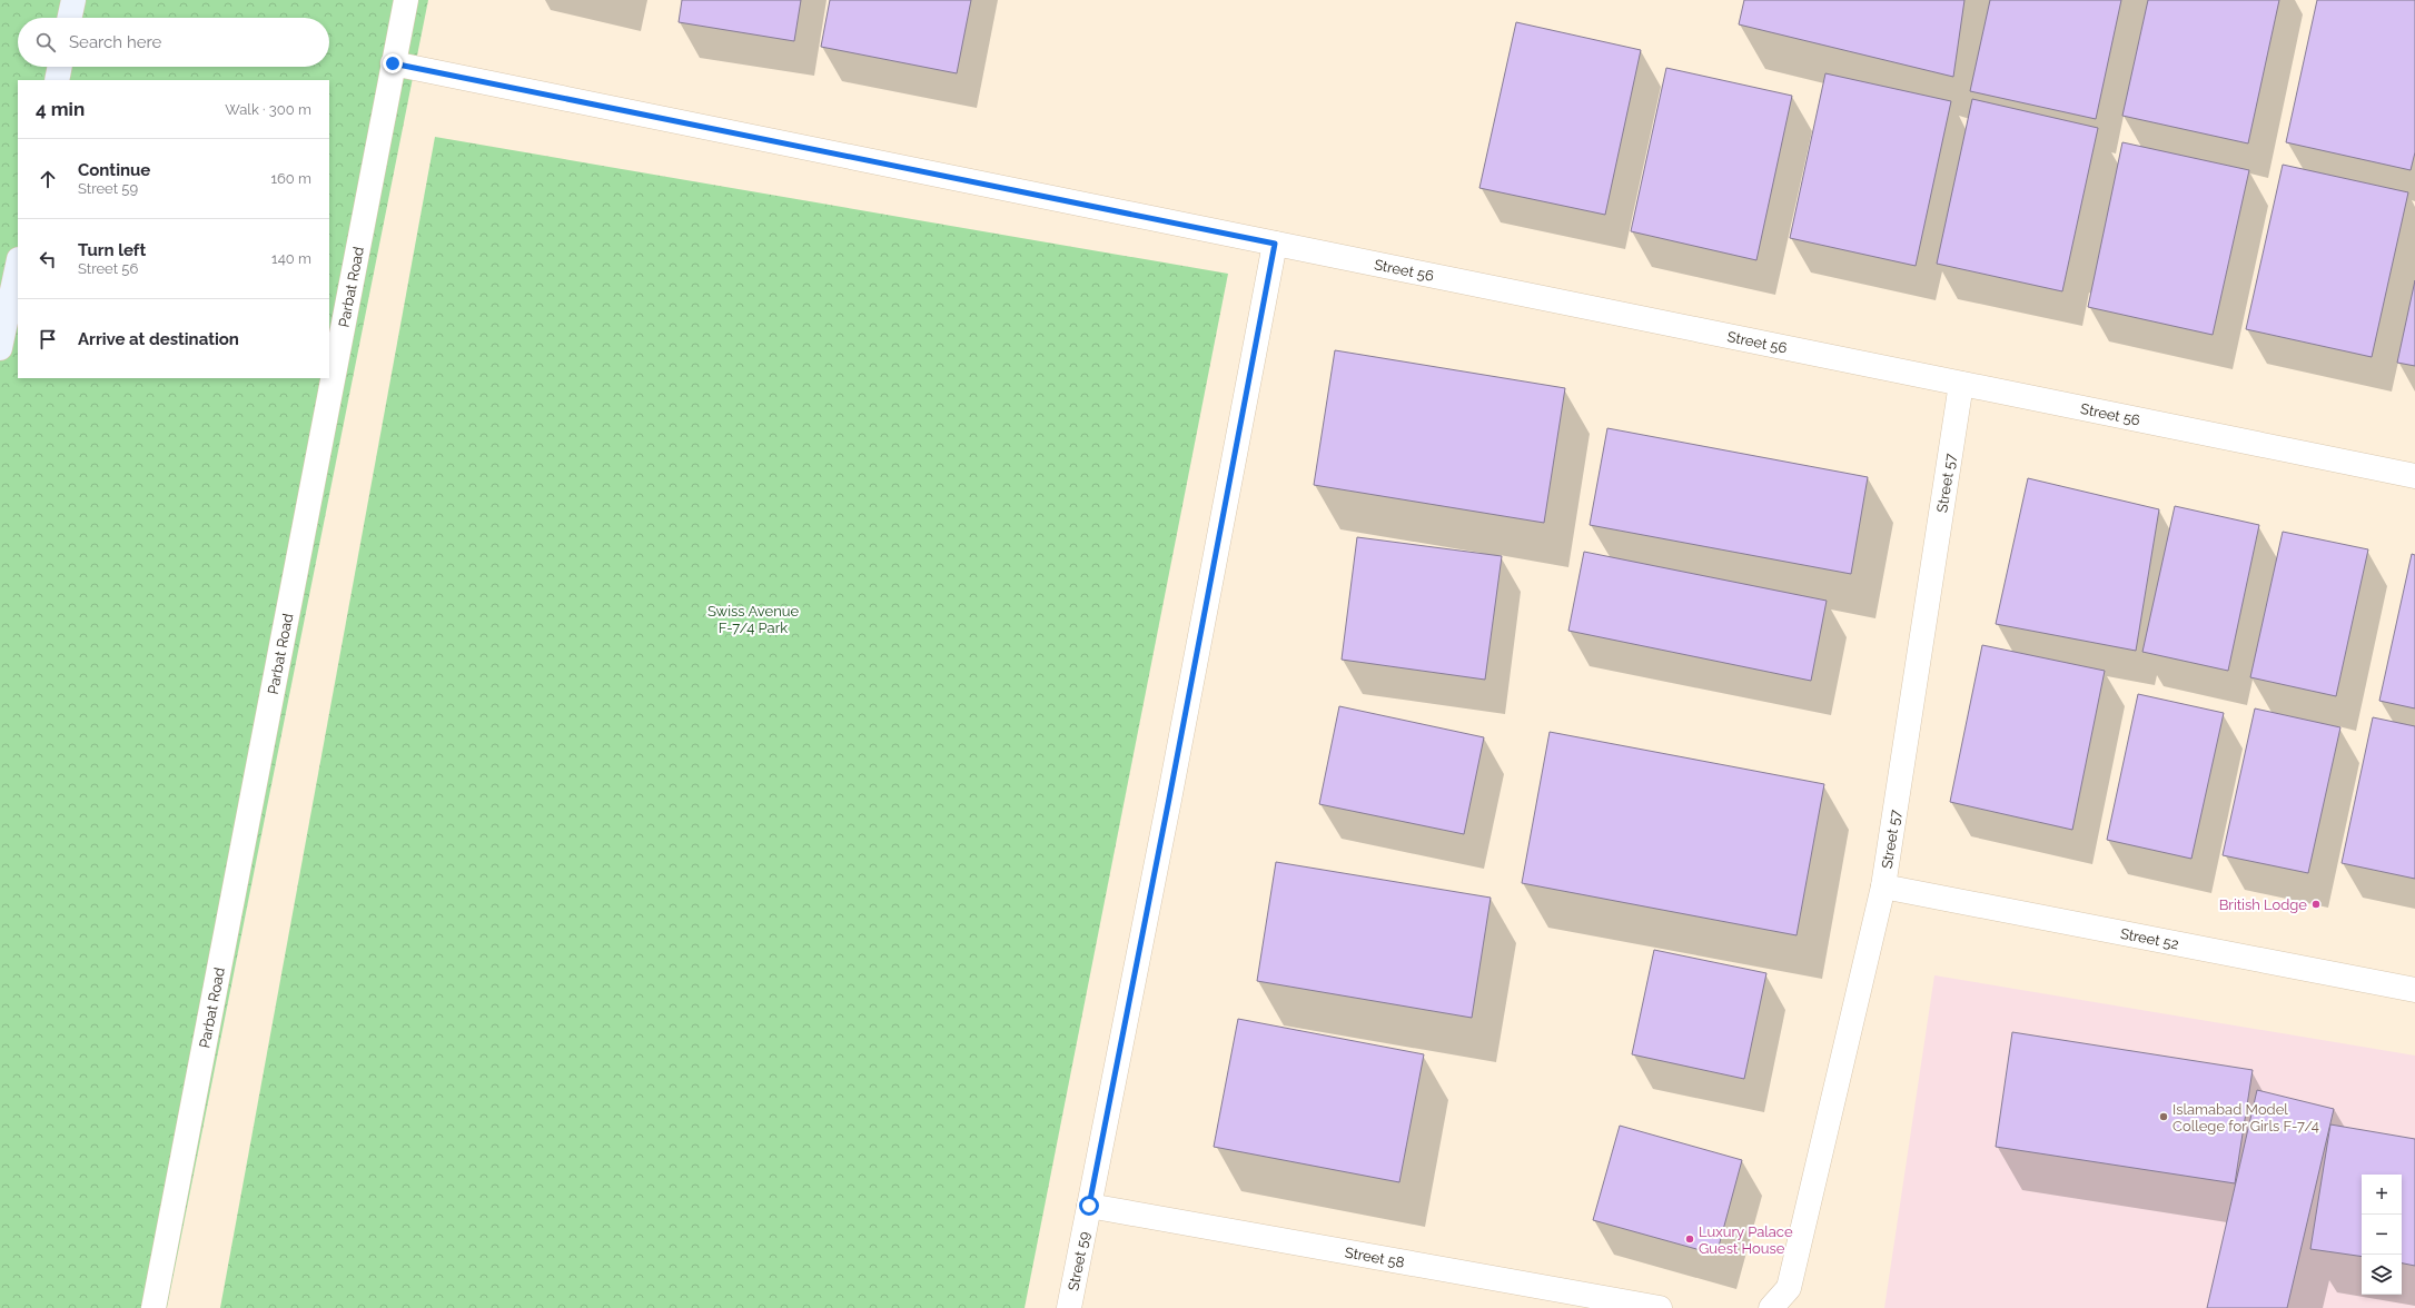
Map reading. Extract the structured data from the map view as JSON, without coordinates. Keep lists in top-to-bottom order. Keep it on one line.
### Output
{"streets":{"street":["Street 56","Parbat Road","Street 57","Street 52","Street 58","Street 59"]},"crossings":[["Street 56","Parbat Road"],["Street 56","Street 57"],["Street 56","Street 59"],["Street 57","Street 52"],["Street 58","Street 59"]],"parks":["Swiss Avenue F-7/4 Park"],"places":["British Lodge","Islamabad Model College for Girls F-7/4","Luxury Palace Guest House"],"page":{"search":"Search here","heading":["4 min","Walk · 300 m"],"list":[["Continue","Street 59","160 m"],["Turn left","Street 56","140 m"],"Arrive at destination"],"map_buttons":["+","−"]}}
